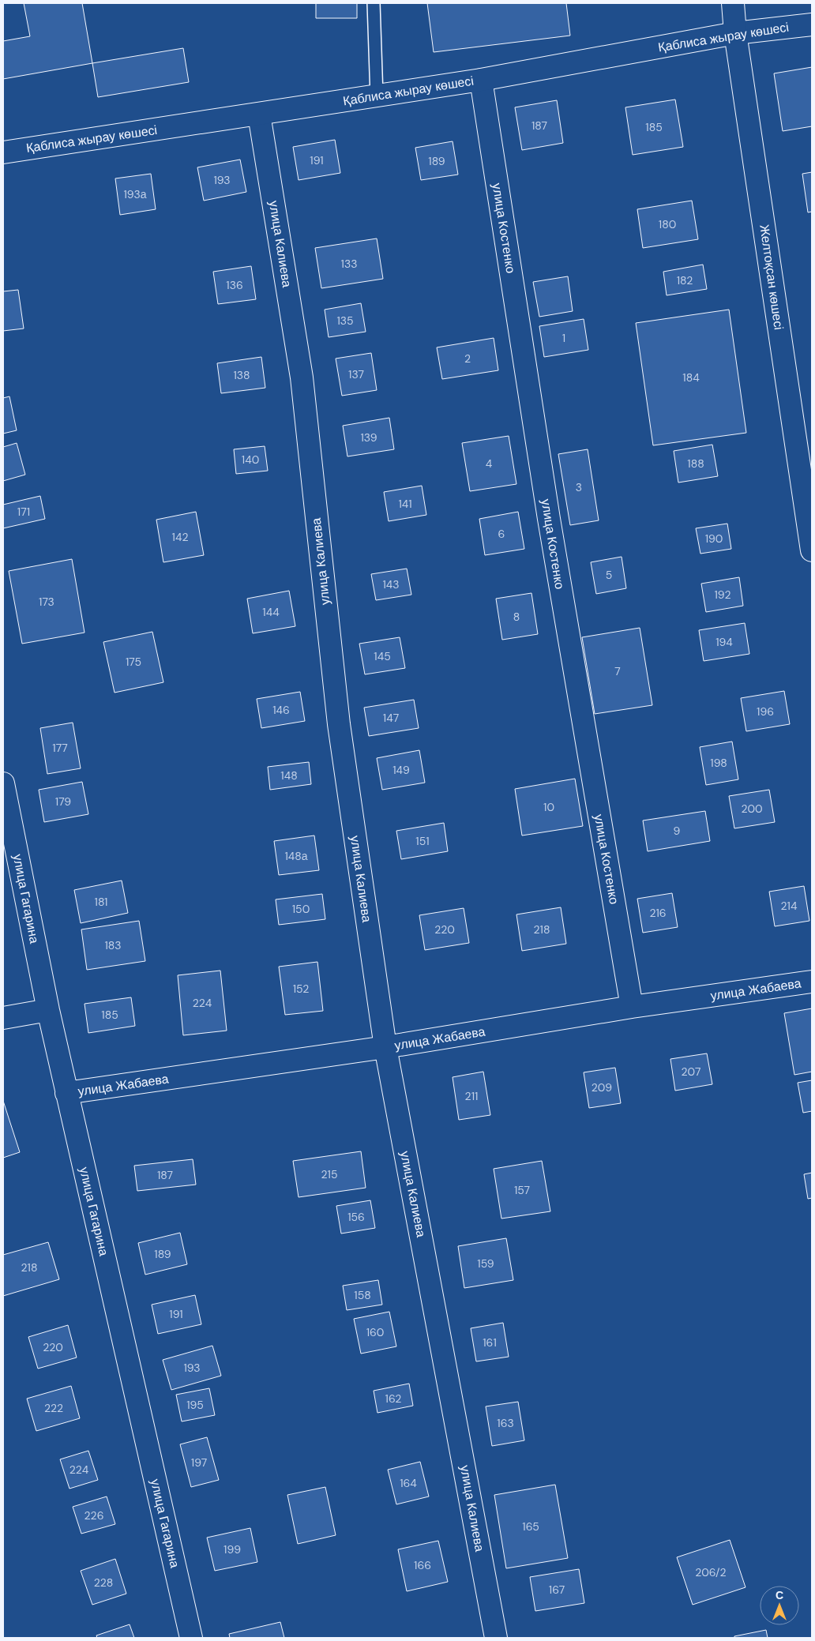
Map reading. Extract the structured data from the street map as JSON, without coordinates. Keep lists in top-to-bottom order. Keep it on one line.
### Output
{"streets":{"street":["Қаблиса жырау көшесі","улица Костенко","улица Калиева","Желтоқсан көшесі","улица Гагарина","улица Жабаева"]},"crossings":[["Қаблиса жырау көшесі","улица Костенко"],["Қаблиса жырау көшесі","улица Калиева"],["Қаблиса жырау көшесі","Желтоқсан көшесі"],["улица Костенко","улица Жабаева"],["улица Калиева","улица Жабаева"],["улица Гагарина","улица Жабаева"]],"house_numbers":["187","185","191","189","193","193а","180","133","182","136","135","1","2","137","138","184","139","140","4","188","3","141","171","6","142","190","5","143","192","173","144","8","194","145","175","7","146","196","147","177","198","149","148","179","10","200","9","151","148а","181","214","150","216","220","218","183","152","224","185","207","209","211","215","187","157","156","189","159","218","158","191","160","161","220","193","162","195","222","163","197","224","164","226","165","199","166","206/2","228","167"],"north":"top"}
